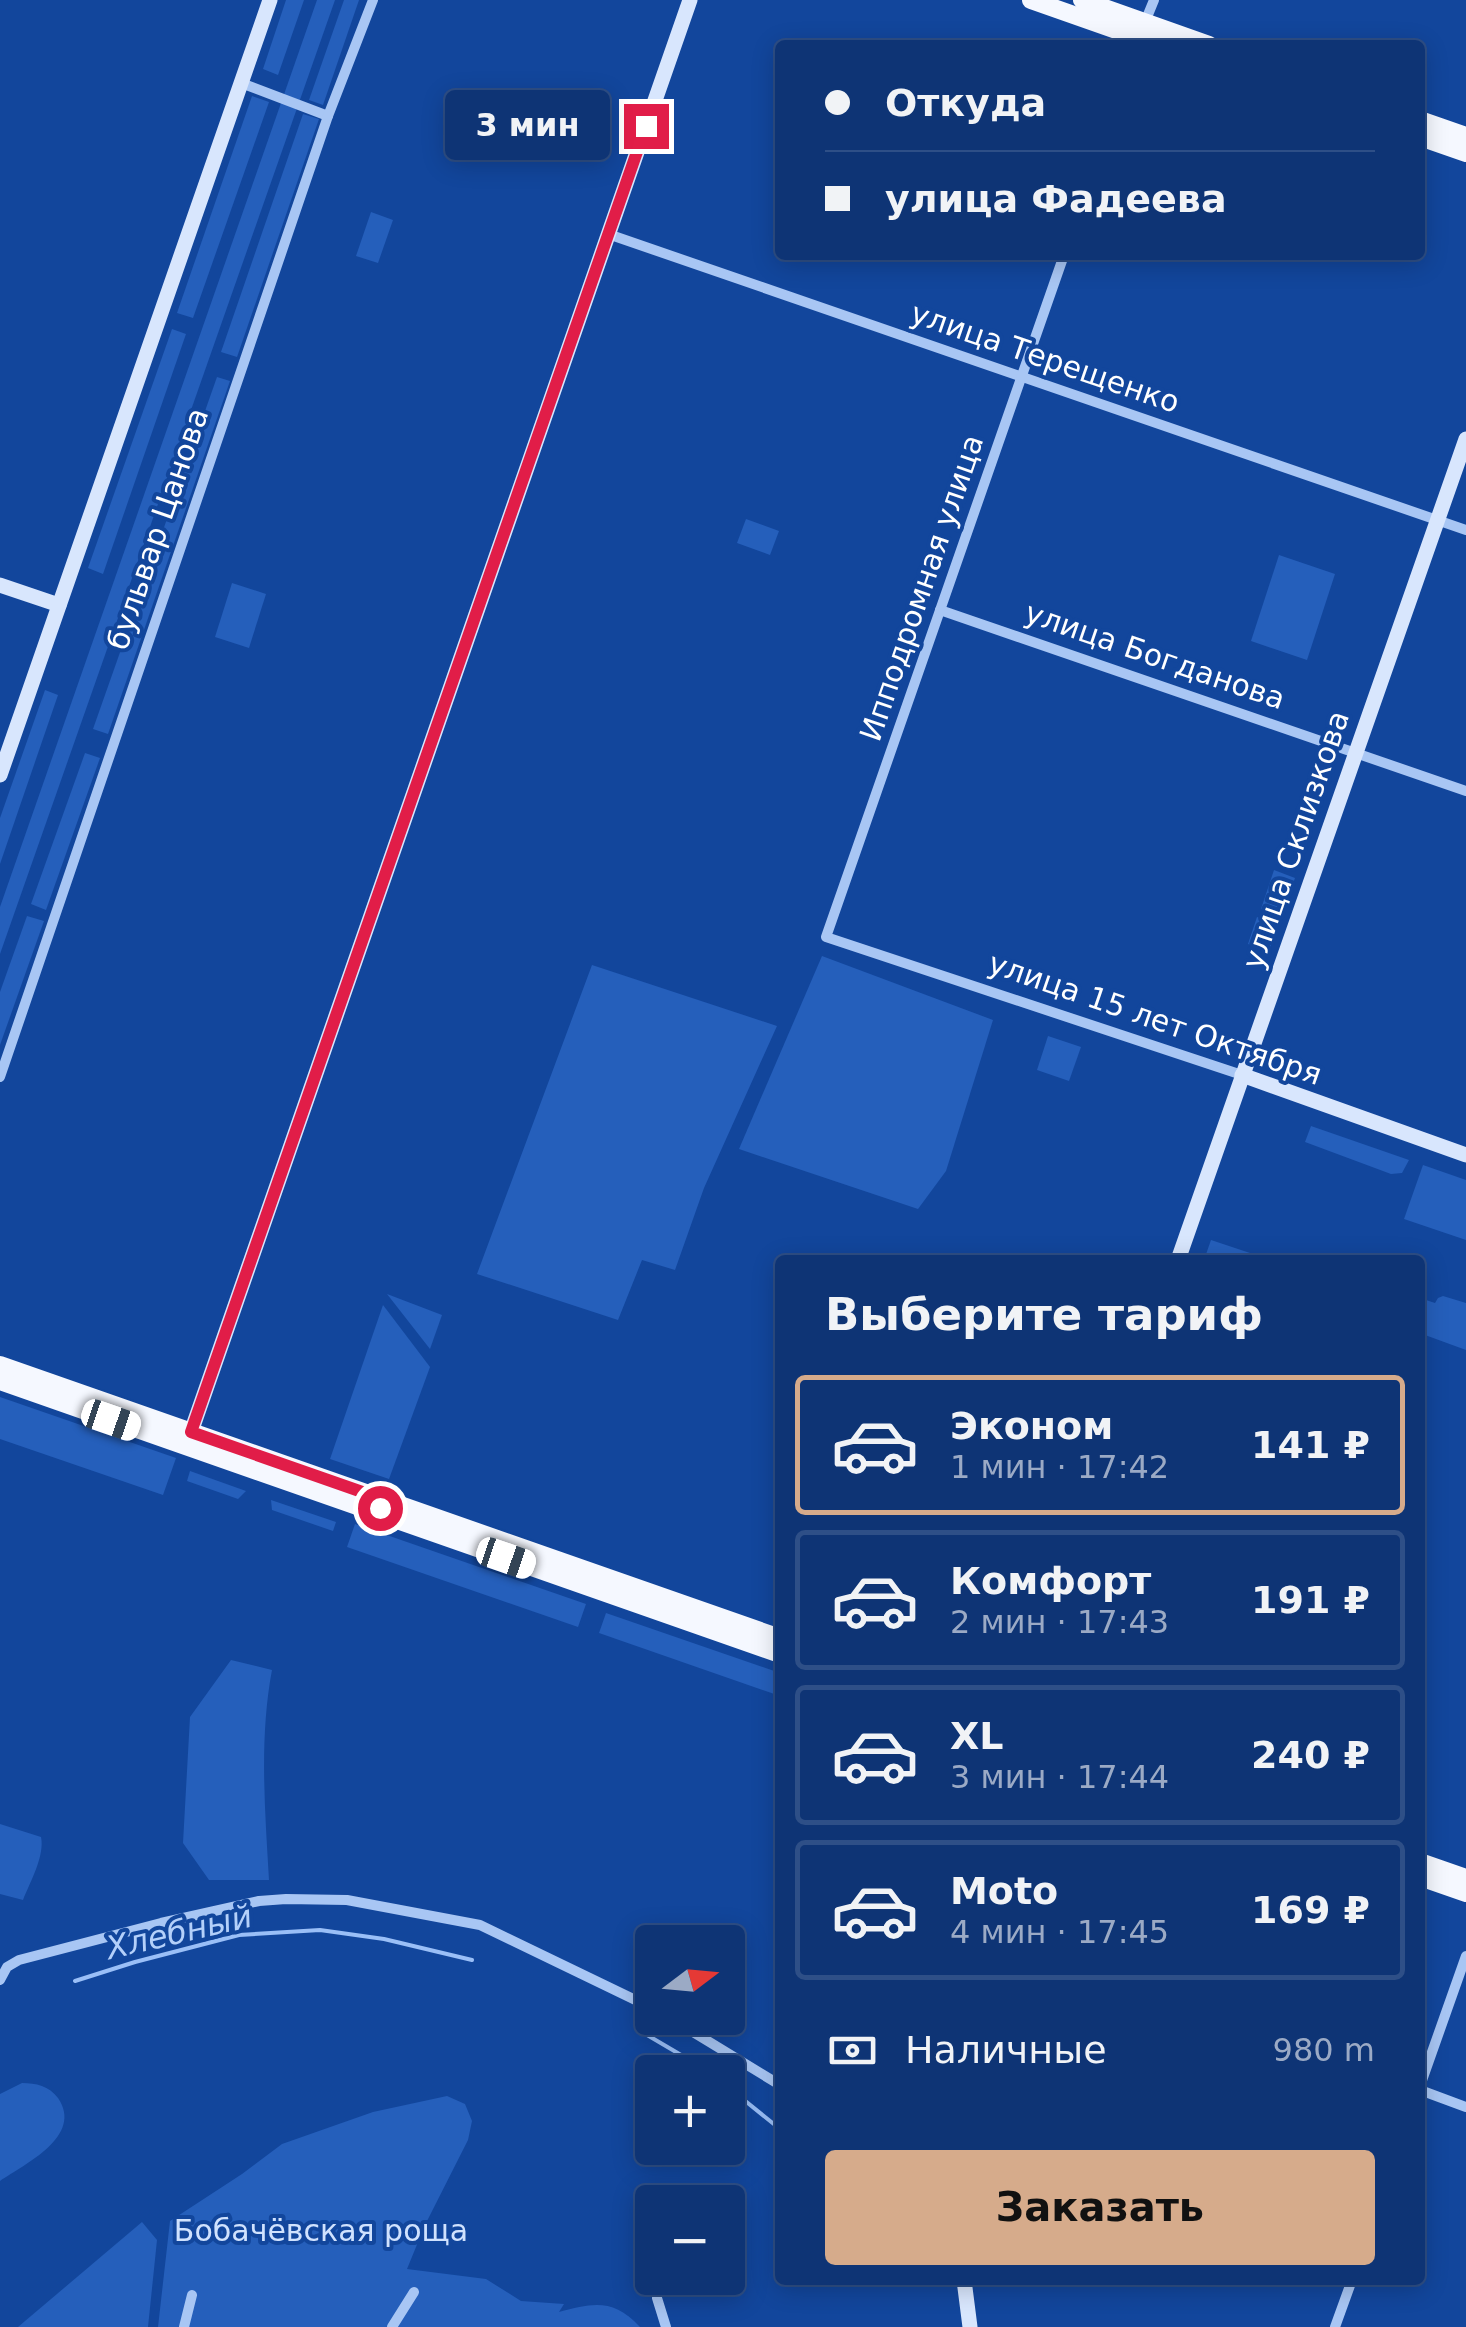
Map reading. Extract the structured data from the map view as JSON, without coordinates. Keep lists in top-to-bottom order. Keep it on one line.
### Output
{"streets":{"street":["улица Терещенко","бульвар Цанова","Ипподромная улица","улица Богданова","улица Склизкова","улица 15 лет Октября"]},"crossings":[["улица Терещенко","Ипподромная улица"],["улица Терещенко","улица Склизкова"],["Ипподромная улица","улица Богданова"],["Ипподромная улица","улица 15 лет Октября"],["улица Богданова","улица Склизкова"],["улица Склизкова","улица 15 лет Октября"]],"water":["Хлебный"],"parks":["Бобачёвская роща"],"north":"right","page":{"banner":["Откуда","улица Фадеева"],"bubble":"3 мин","heading":"Выберите тариф","list":[{"name":"Эконом","note":"1 мин · 17:42","value":"141 ₽"},{"name":"Комфорт","note":"2 мин · 17:43","value":"191 ₽"},{"name":"XL","note":"3 мин · 17:44","value":"240 ₽"},{"name":"Moto","note":"4 мин · 17:45","value":"169 ₽"}],"map_buttons":["+","−"],"pay":["Наличные","980 m"],"buttons":"Заказать"}}
